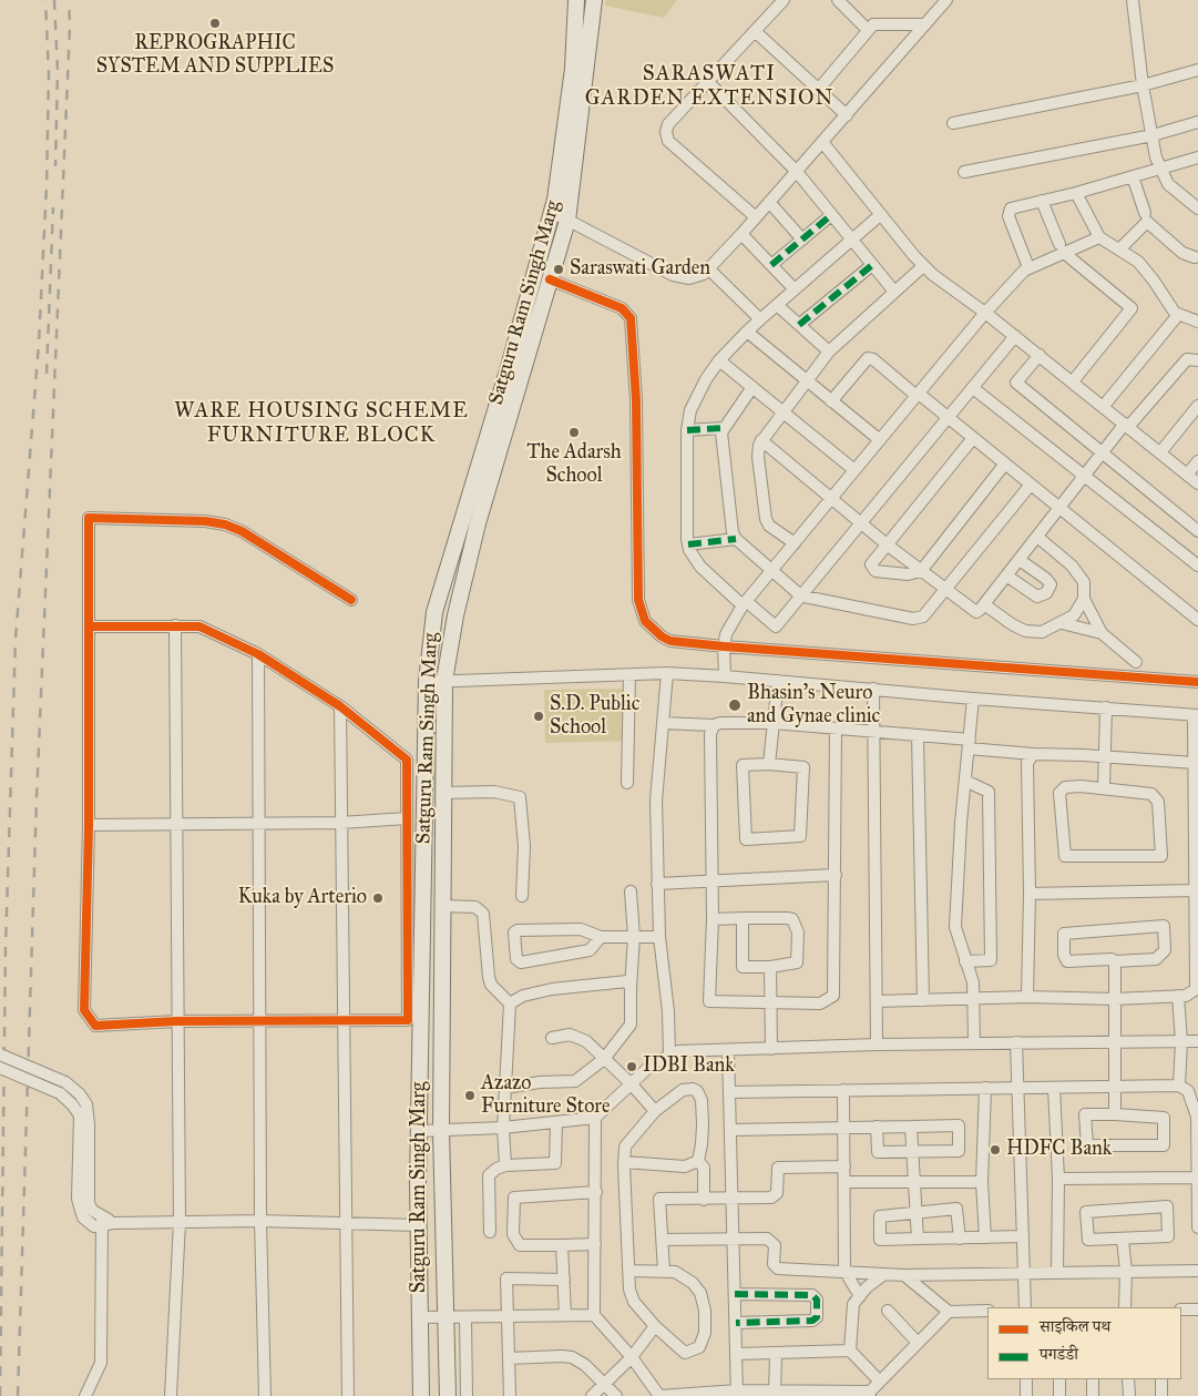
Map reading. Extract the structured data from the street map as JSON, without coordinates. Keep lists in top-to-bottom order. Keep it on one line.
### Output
{"streets":{"main road":["Satguru Ram Singh Marg"]},"districts":["SARASWATI GARDEN EXTENSION","WARE HOUSING SCHEME FURNITURE BLOCK"],"places":["REPROGRAPHIC SYSTEM AND SUPPLIES","Saraswati Garden","The Adarsh School","Bhasin's Neuro and Gynae clinic","S.D. Public School","Kuka by Arterio","IDBI Bank","Azazo Furniture Store","HDFC Bank"],"legend":["साइकिल पथ","पगडंडी"]}
